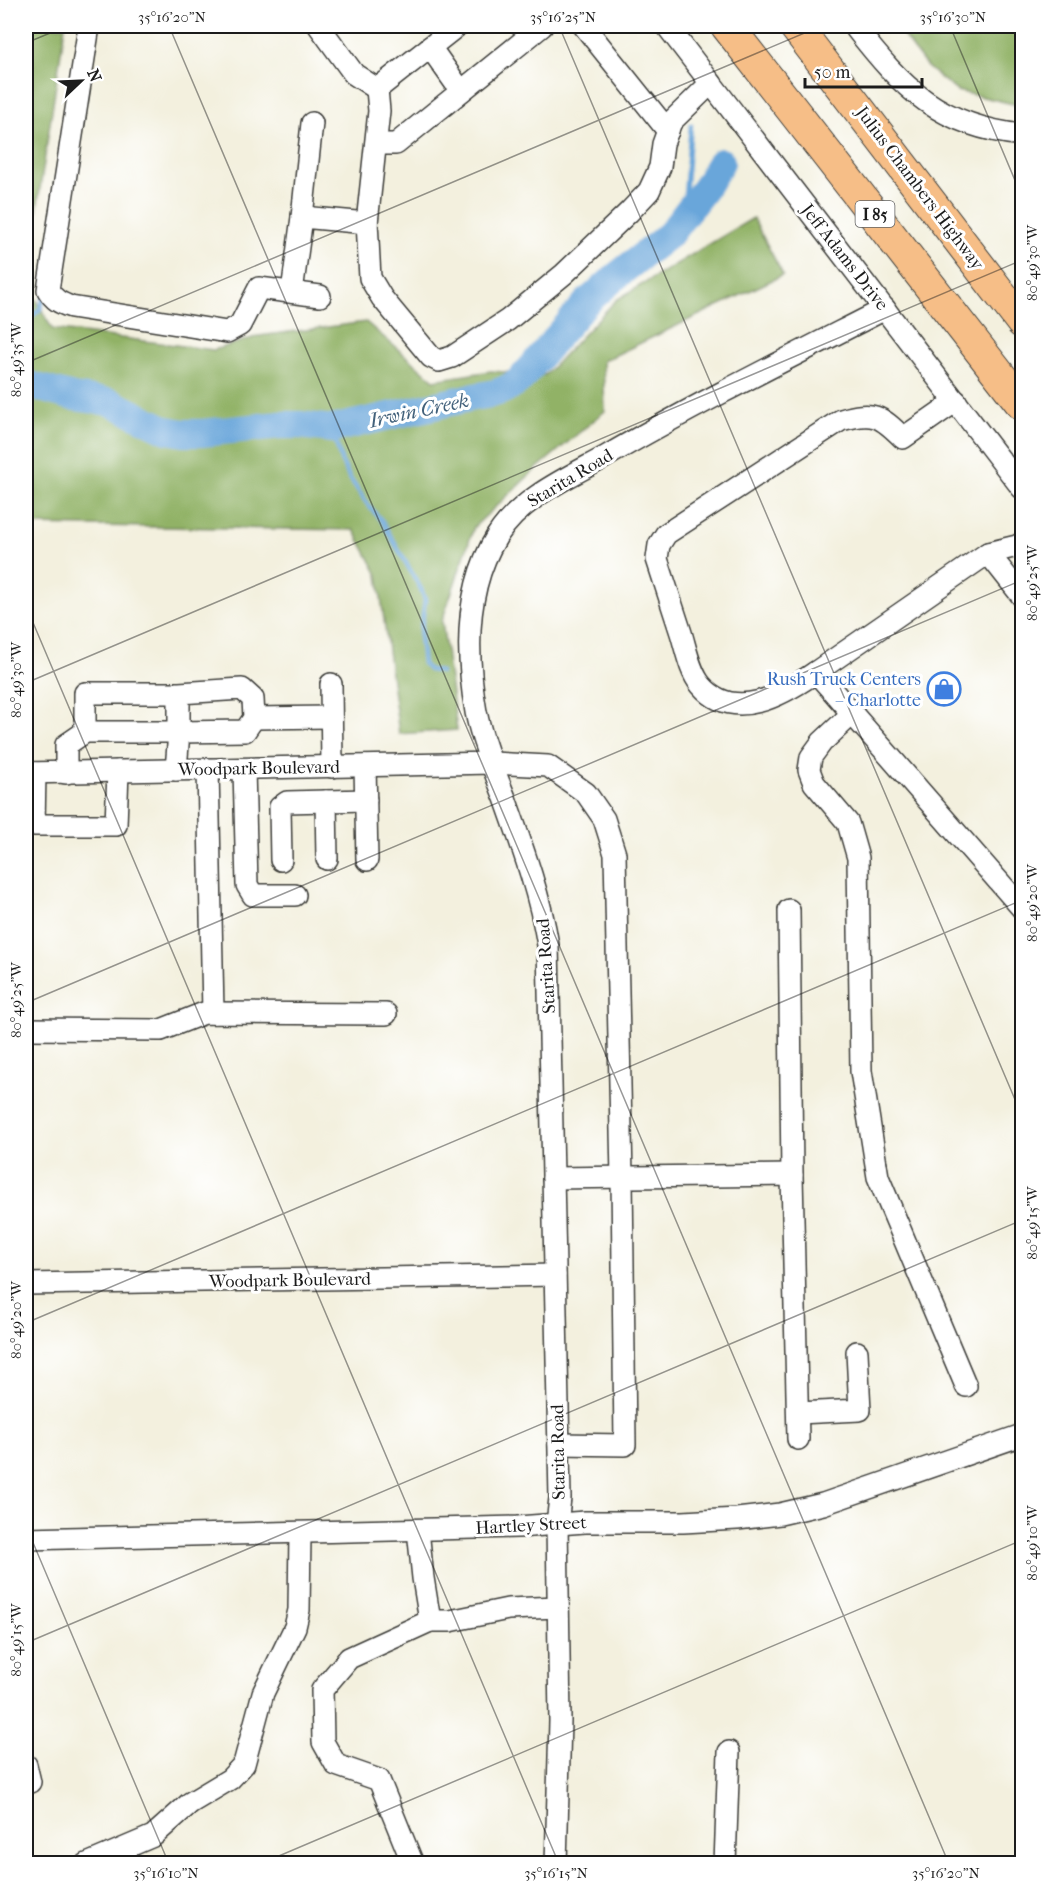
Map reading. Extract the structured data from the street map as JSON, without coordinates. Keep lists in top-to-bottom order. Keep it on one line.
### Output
{"streets":{"highway":["Julius Chambers Highway","I 85"],"street":["Jeff Adams Drive","Starita Road","Woodpark Boulevard","Hartley Street"]},"crossings":[["Jeff Adams Drive","Starita Road"],["Starita Road","Woodpark Boulevard"],["Starita Road","Hartley Street"]],"water":["Irwin Creek"],"places":{"shop":["Rush Truck Centers – Charlotte"]},"scale_bar":"50 m","north":"top right","coordinates":["35°16'20\"N","35°16'25\"N","35°16'30\"N","80°49'30\"W","80°49'35\"W","80°49'25\"W","80°49'20\"W","80°49'15\"W","80°49'10\"W","35°16'10\"N","35°16'15\"N"]}
